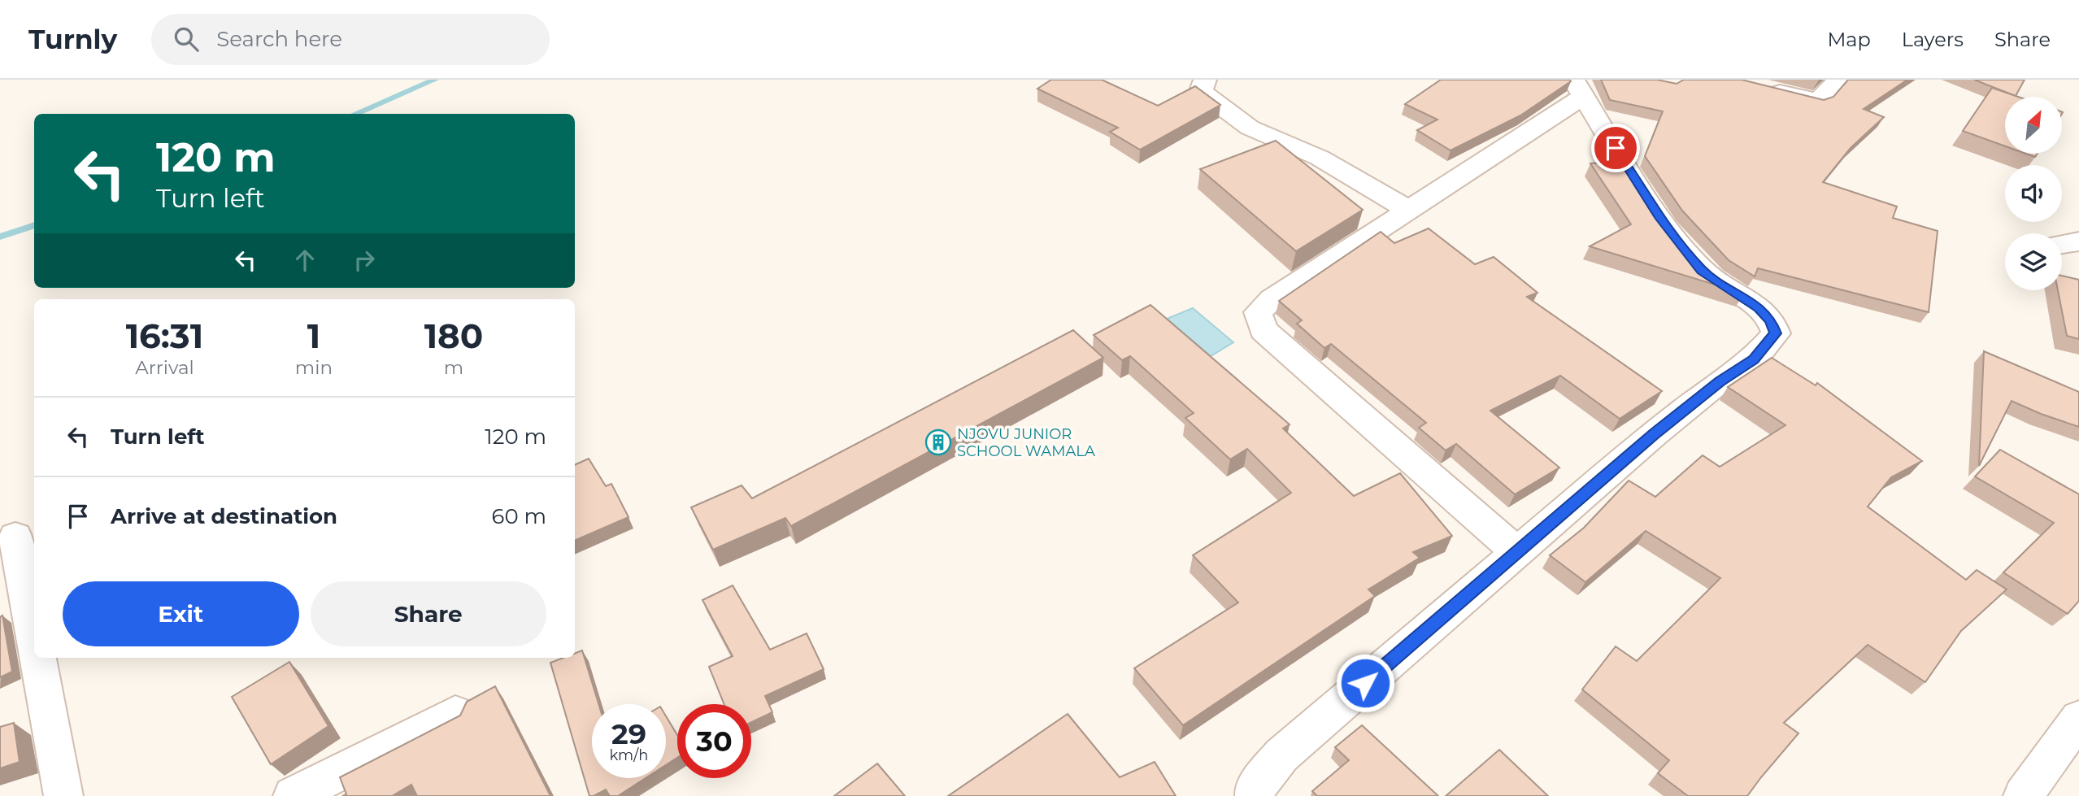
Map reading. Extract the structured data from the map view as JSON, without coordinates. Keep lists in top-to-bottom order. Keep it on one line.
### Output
{"places":{"building":["NJOVU JUNIOR SCHOOL WAMALA"]},"north":"top right","page":{"header":"Turnly","search":"Search here","nav":["Map","Layers","Share"],"turn":["120 m","Turn left"],"eta":["16:31","Arrival","1","min","180","m"],"list":[{"name":"Turn left","value":"120 m"},{"name":"Arrive at destination","value":"60 m"}],"buttons":["Exit","Share"],"speed":"29 km/h","limit":"30"}}
